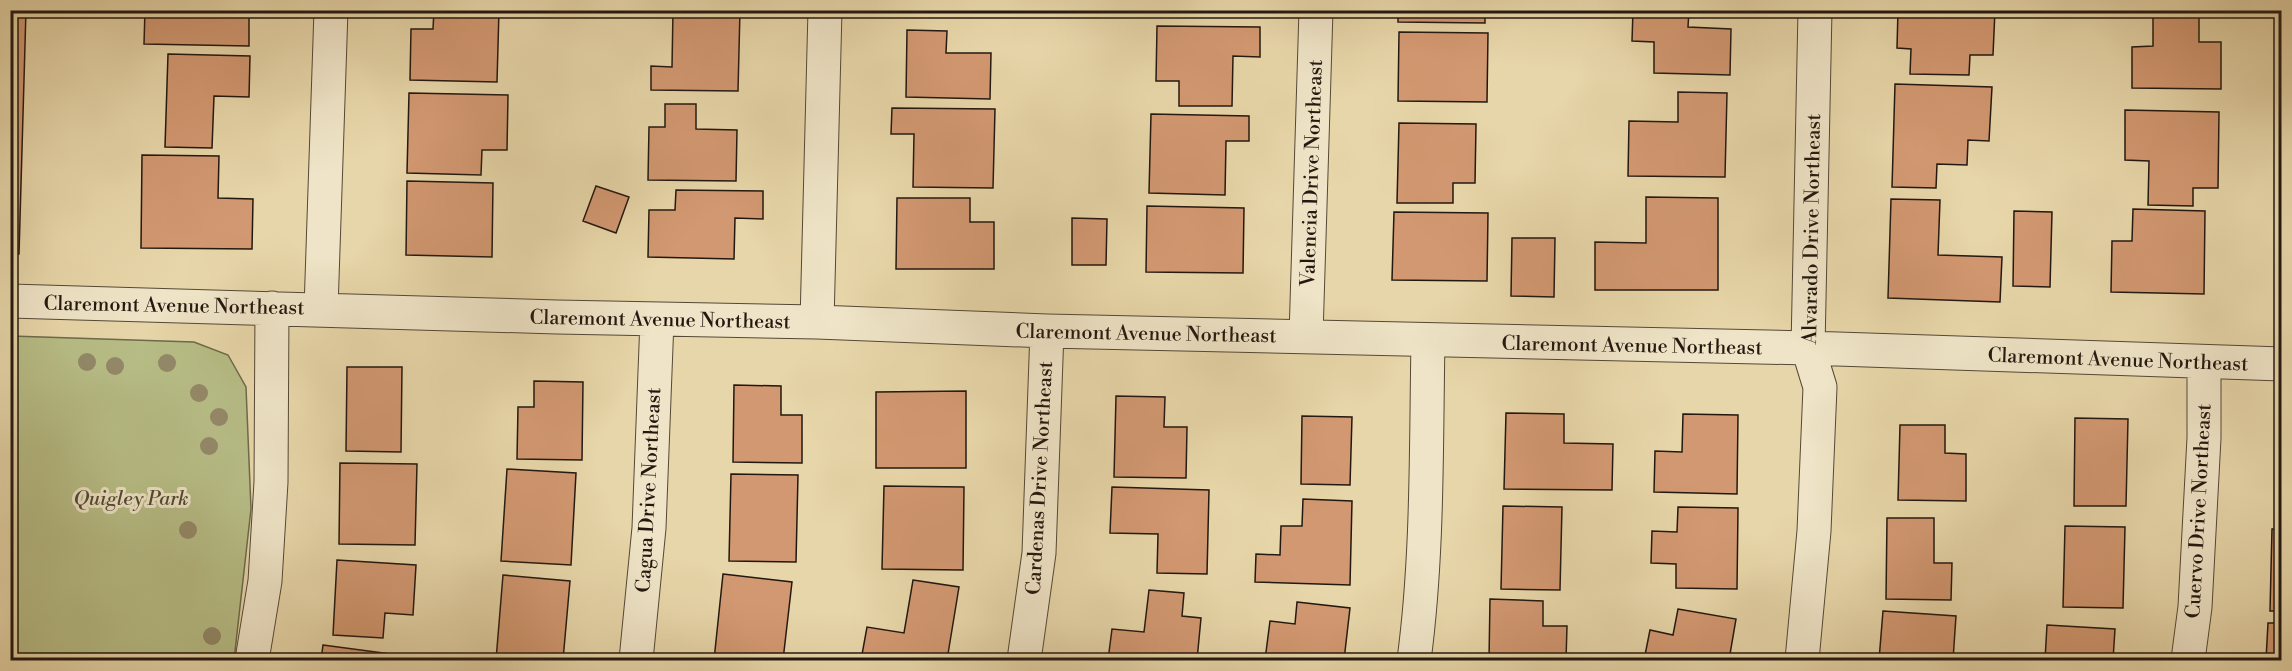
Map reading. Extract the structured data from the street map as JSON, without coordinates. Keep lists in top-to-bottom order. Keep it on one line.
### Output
{"streets":{"street":["Valencia Drive Northeast","Alvarado Drive Northeast","Claremont Avenue Northeast","Cardenas Drive Northeast","Cagua Drive Northeast","Cuervo Drive Northeast"]},"crossings":[["Valencia Drive Northeast","Claremont Avenue Northeast"],["Alvarado Drive Northeast","Claremont Avenue Northeast"],["Claremont Avenue Northeast","Cardenas Drive Northeast"],["Claremont Avenue Northeast","Cagua Drive Northeast"],["Claremont Avenue Northeast","Cuervo Drive Northeast"]],"parks":["Quigley Park"]}
